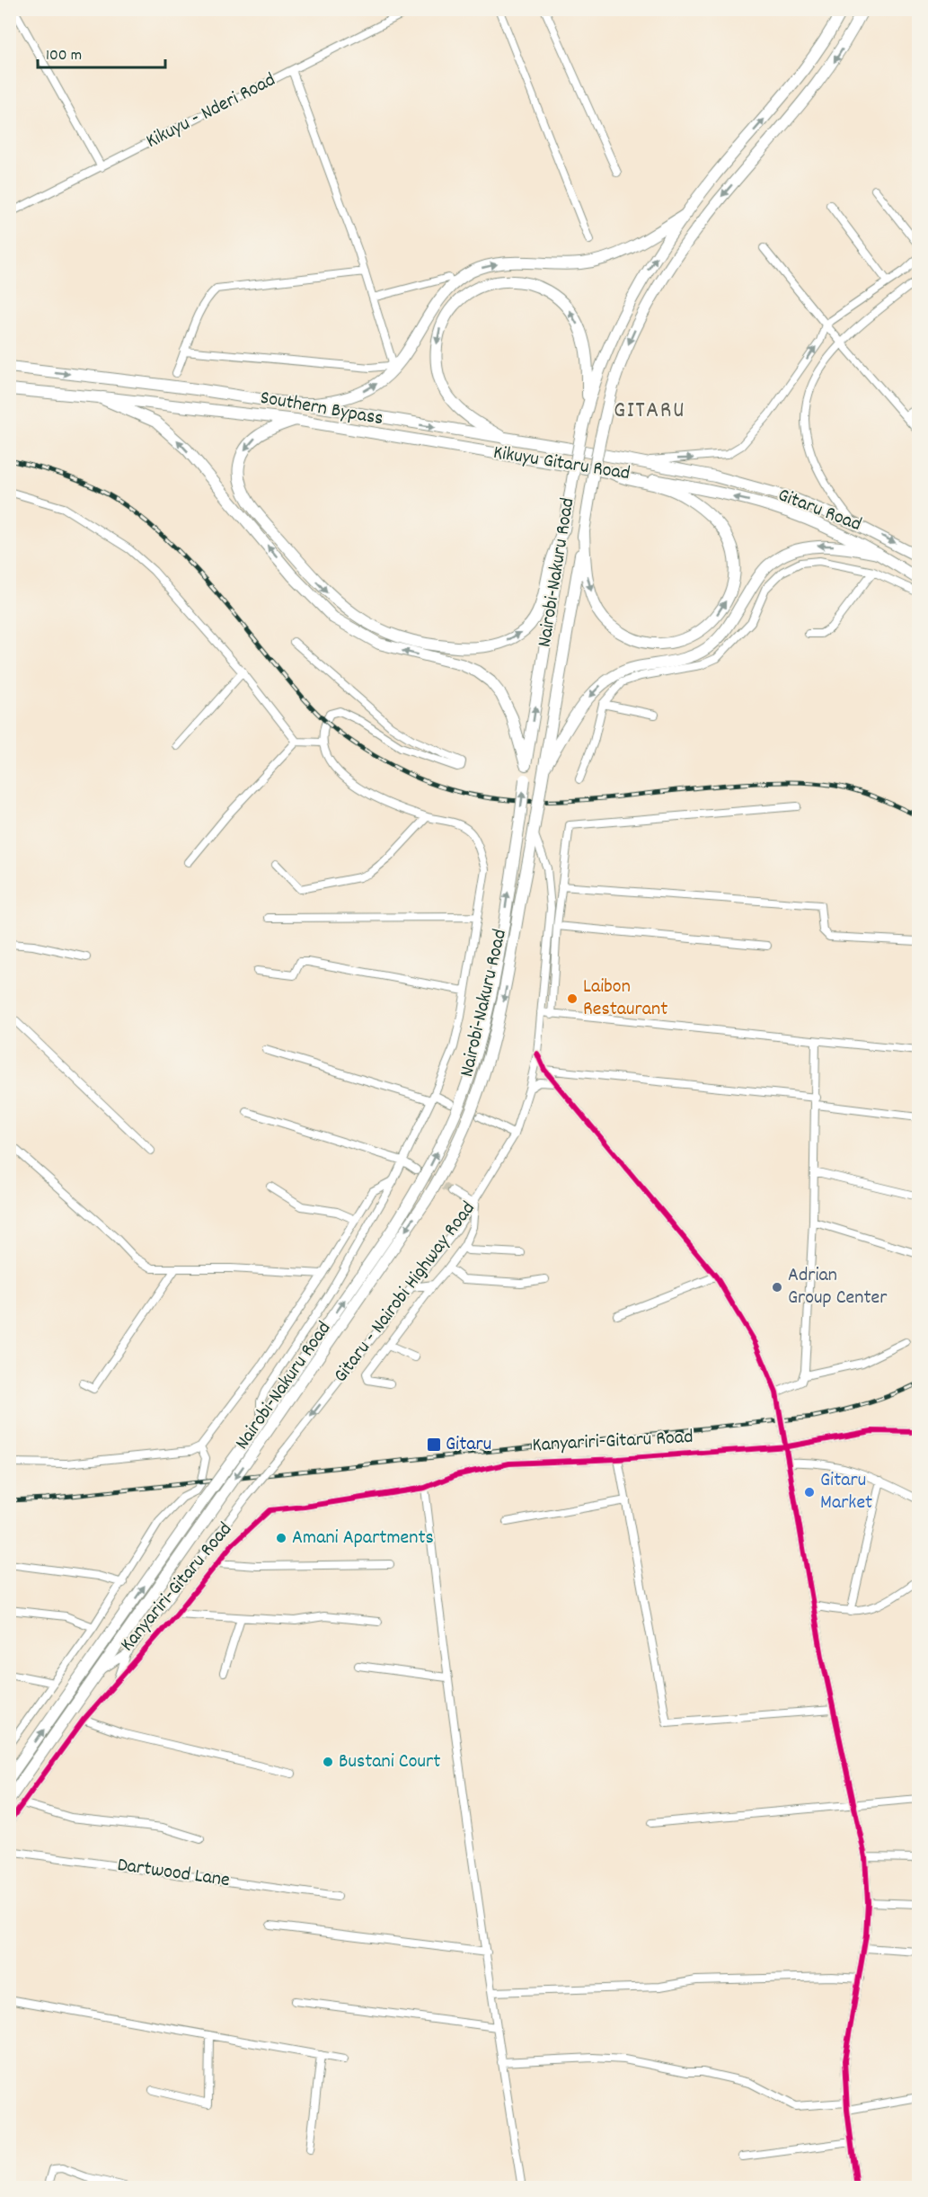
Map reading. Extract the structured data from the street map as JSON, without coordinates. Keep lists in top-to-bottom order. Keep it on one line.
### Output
{"streets":{"main road":["Southern Bypass","Kikuyu Gitaru Road","Gitaru Road","Nairobi-Nakuru Road"],"street":["Kikuyu - Nderi Road","Gitaru - Nairobi Highway Road","Kanyariri-Gitaru Road","Dartwood Lane"]},"crossings":[["Southern Bypass","Kikuyu Gitaru Road"],["Southern Bypass","Gitaru Road"],["Kikuyu Gitaru Road","Gitaru Road"]],"one_way":["Kikuyu Gitaru Road"],"districts":["GITARU"],"places":{"other":["Laibon Restaurant","Adrian Group Center","Gitaru Market","Amani Apartments","Bustani Court"],"transit":["Gitaru"]},"scale_bar":"100 m"}
